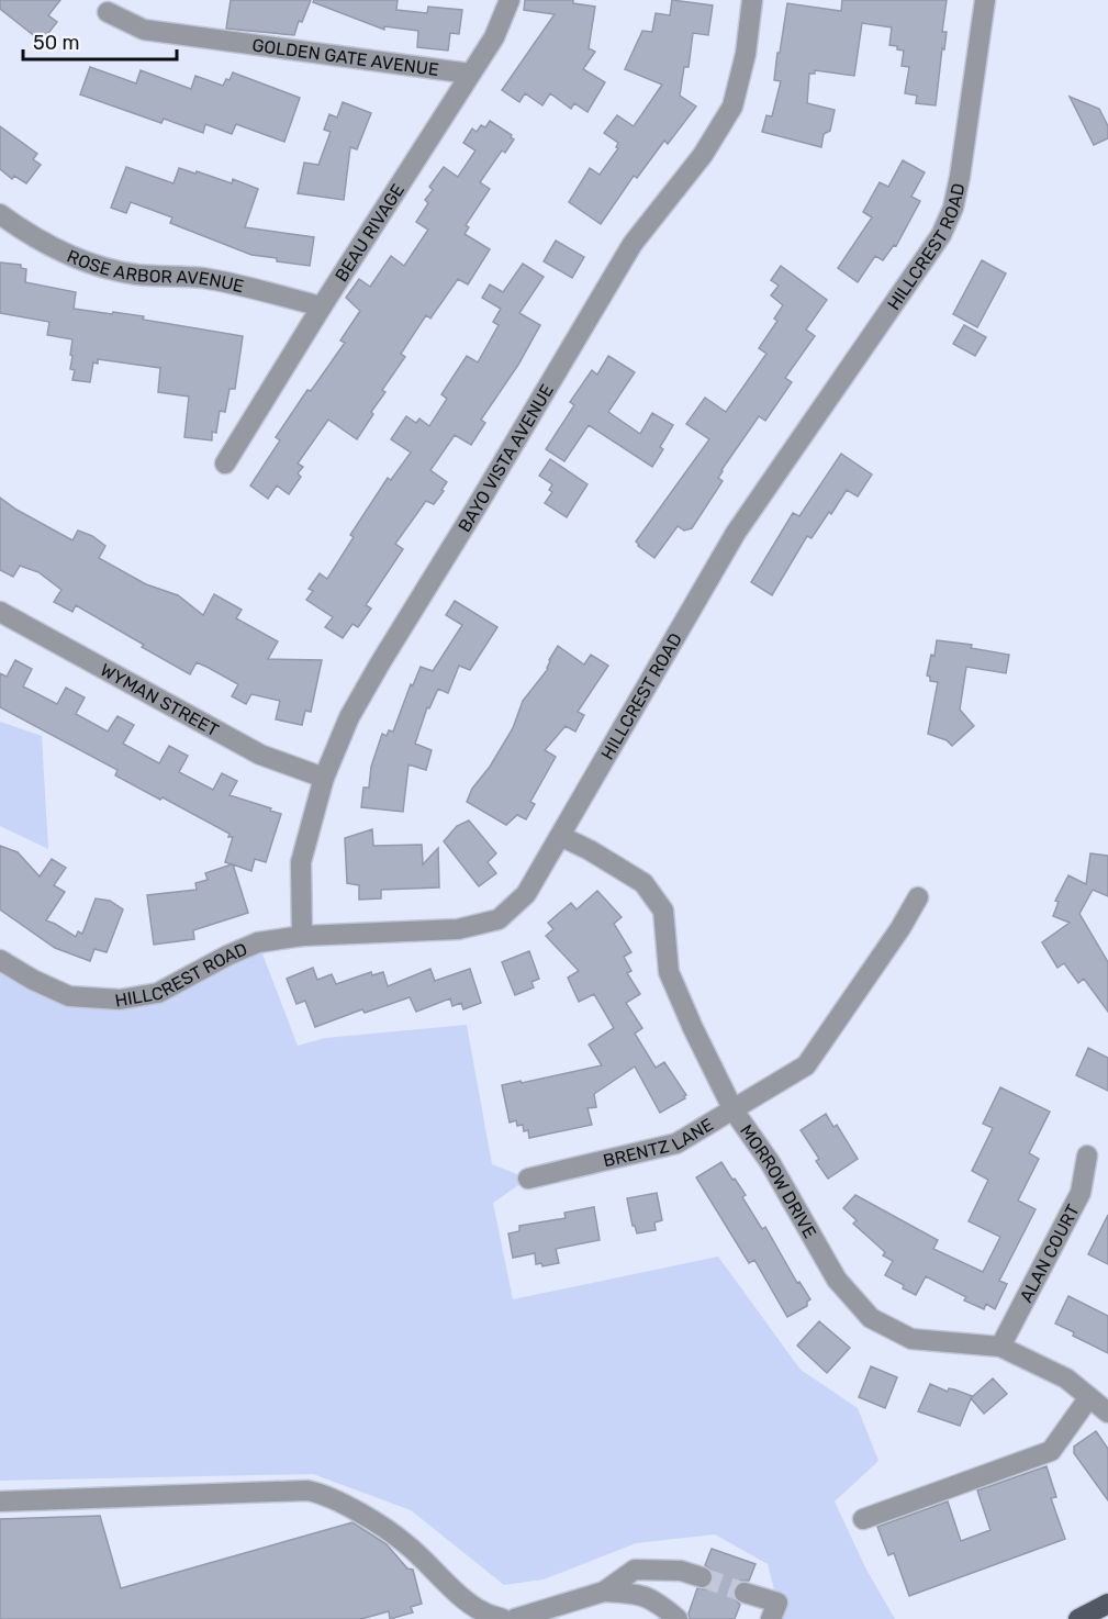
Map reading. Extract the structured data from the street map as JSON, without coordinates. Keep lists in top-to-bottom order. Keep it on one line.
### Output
{"streets":{"street":["GOLDEN GATE AVENUE","BEAU RIVAGE","HILLCREST ROAD","ROSE ARBOR AVENUE","BAYO VISTA AVENUE","WYMAN STREET","BRENTZ LANE","MORROW DRIVE","ALAN COURT"]},"crossings":[["GOLDEN GATE AVENUE","BEAU RIVAGE"],["BEAU RIVAGE","ROSE ARBOR AVENUE"],["HILLCREST ROAD","BAYO VISTA AVENUE"],["HILLCREST ROAD","MORROW DRIVE"],["BAYO VISTA AVENUE","WYMAN STREET"],["BRENTZ LANE","MORROW DRIVE"],["MORROW DRIVE","ALAN COURT"]],"scale_bar":"50 m"}
